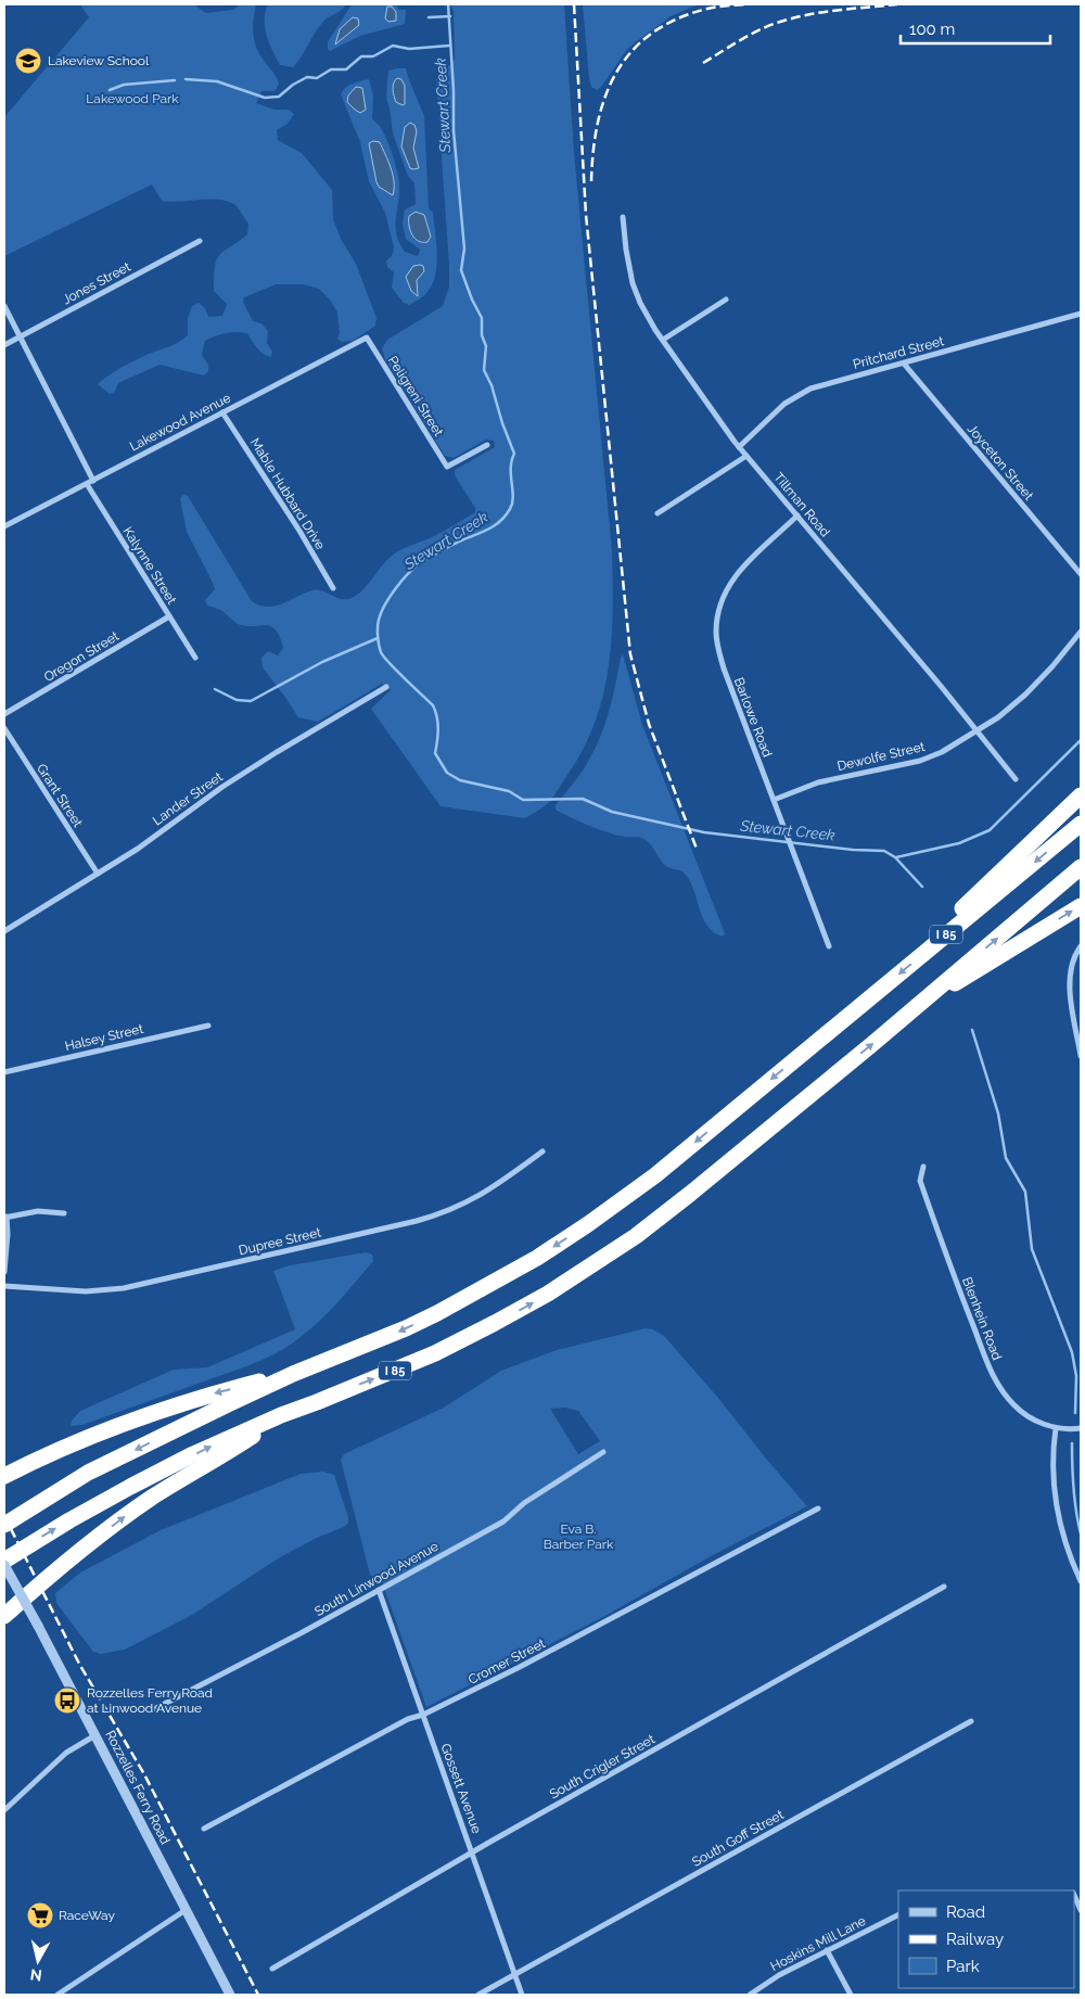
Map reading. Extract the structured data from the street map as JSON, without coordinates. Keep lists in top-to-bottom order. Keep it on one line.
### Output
{"streets":{"highway":["I 85"],"street":["Jones Street","Pritchard Street","Peligreni Street","Lakewood Avenue","Joyceton Street","Mable Hubbard Drive","Tillman Road","Kalynne Street","Oregon Street","Barlowe Road","Dewolfe Street","Grant Street","Lander Street","Halsey Street","Dupree Street","Blenhein Road","South Linwood Avenue","Cromer Street","South Crigler Street","Rozzelles Ferry Road","Gossett Avenue","South Goff Street","Hoskins Mill Lane"]},"crossings":[["Pritchard Street","Joyceton Street"],["Pritchard Street","Tillman Road"],["Peligreni Street","Lakewood Avenue"],["Lakewood Avenue","Mable Hubbard Drive"],["Lakewood Avenue","Kalynne Street"],["Tillman Road","Barlowe Road"],["Tillman Road","Dewolfe Street"],["Kalynne Street","Oregon Street"],["Barlowe Road","Dewolfe Street"],["Grant Street","Lander Street"],["I 85","Rozzelles Ferry Road"],["South Linwood Avenue","Gossett Avenue"],["Cromer Street","Gossett Avenue"],["South Crigler Street","Gossett Avenue"],["Gossett Avenue","South Goff Street"]],"water":["Stewart Creek"],"parks":["Lakewood Park","Eva B. Barber Park"],"places":{"school or university":["Lakeview School"],"bus stop":["Rozzelles Ferry Road at Linwood Avenue"],"supermarket":["RaceWay"]},"legend":["Road","Railway","Park"],"scale_bar":"100 m","north":"bottom"}
